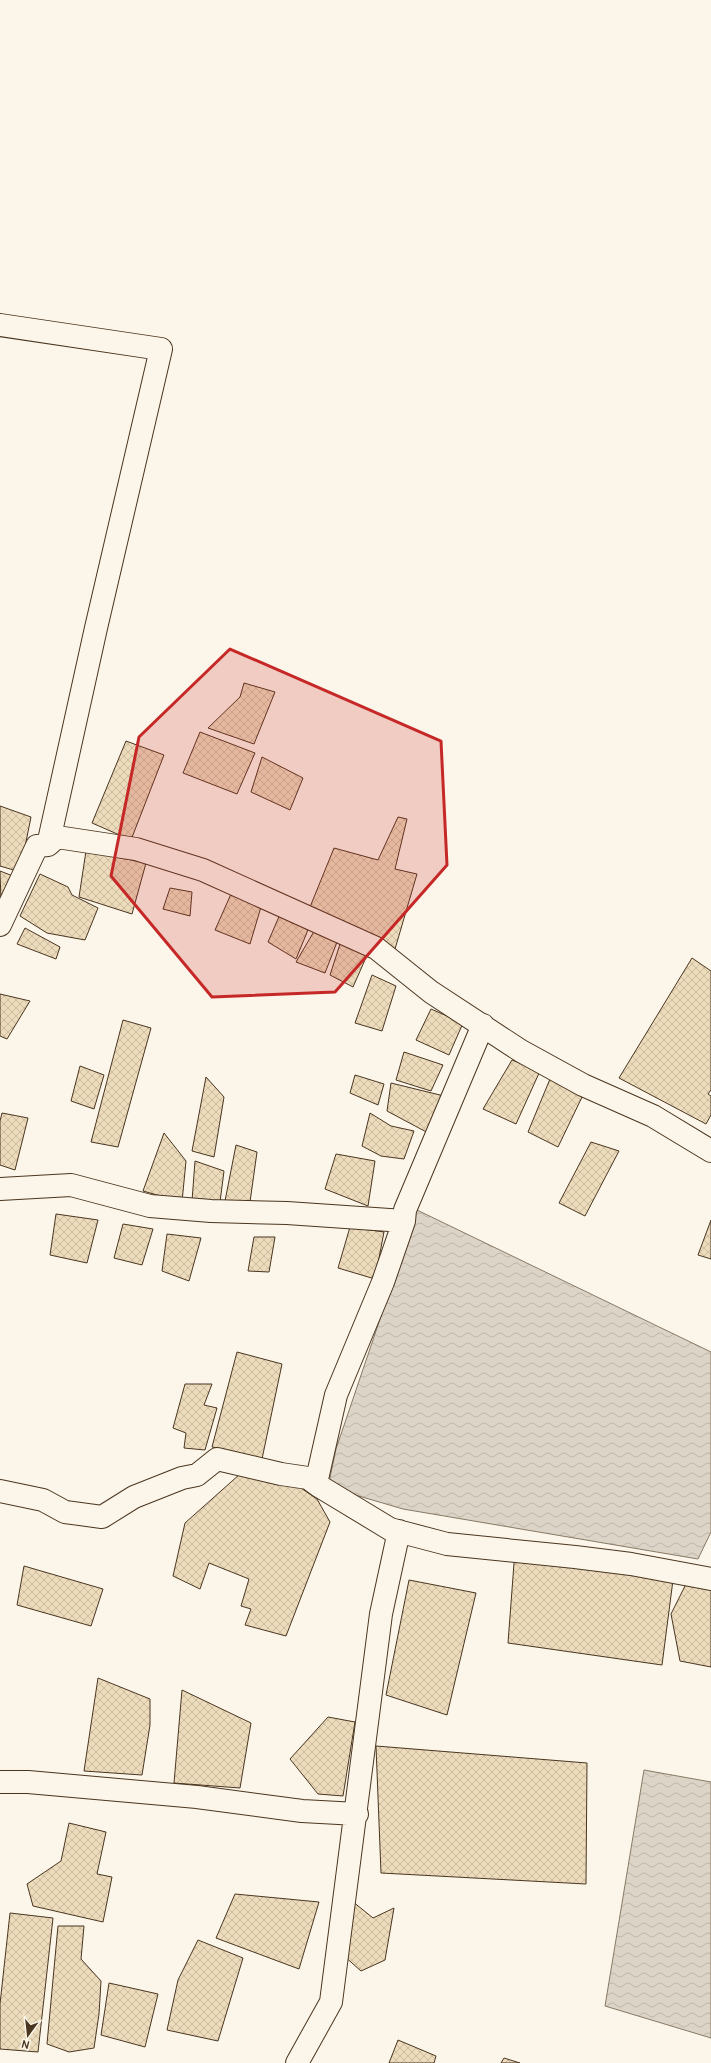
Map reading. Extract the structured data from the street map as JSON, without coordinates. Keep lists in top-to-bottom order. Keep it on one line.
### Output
{"north":"bottom"}
